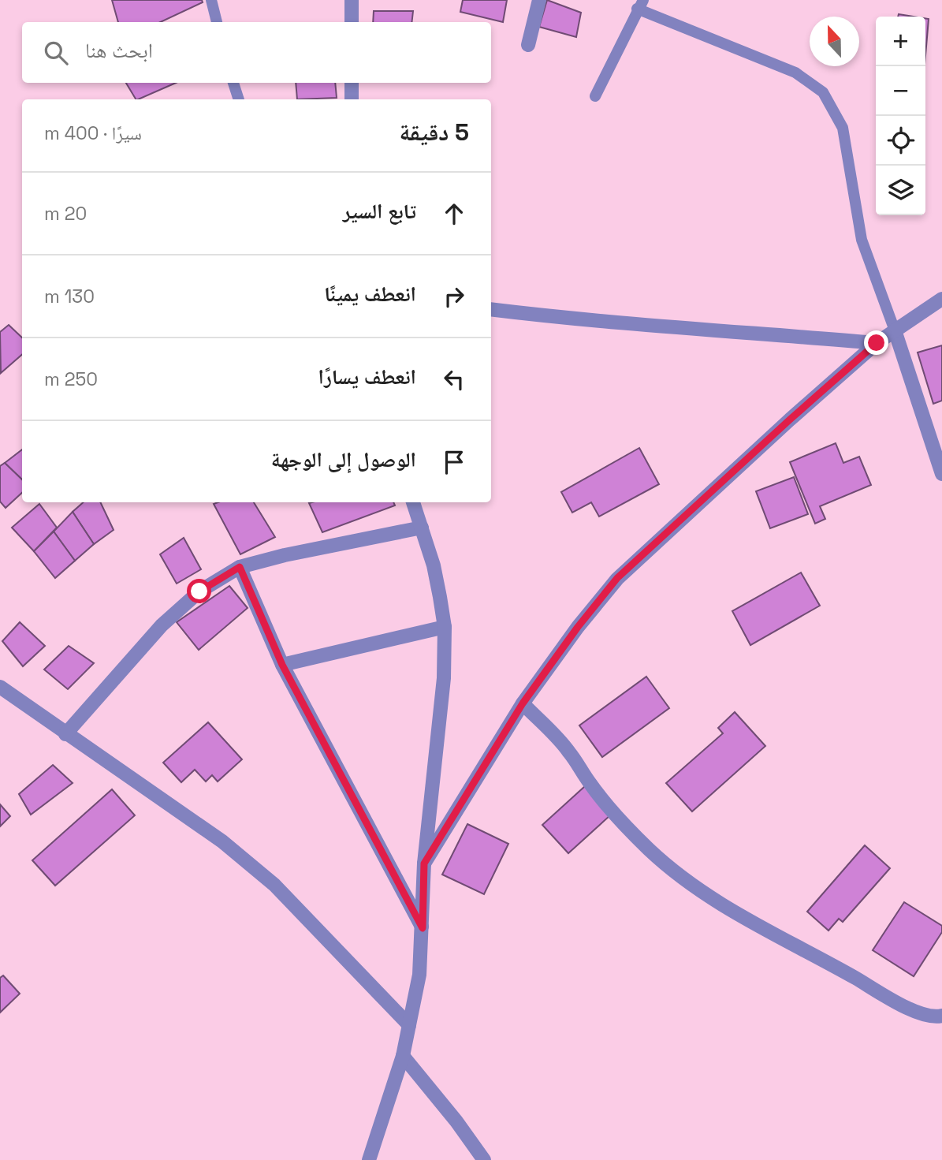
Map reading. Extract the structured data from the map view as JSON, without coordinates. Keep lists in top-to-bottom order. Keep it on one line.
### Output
{"north":"top","page":{"map_buttons":["+","−"],"search":"ابحث هنا","heading":["5 دقيقة","سيرًا · 400 m"],"list":[["تابع السير","20 m"],["انعطف يمينًا","130 m"],["انعطف يسارًا","250 m"],"الوصول إلى الوجهة"]}}
